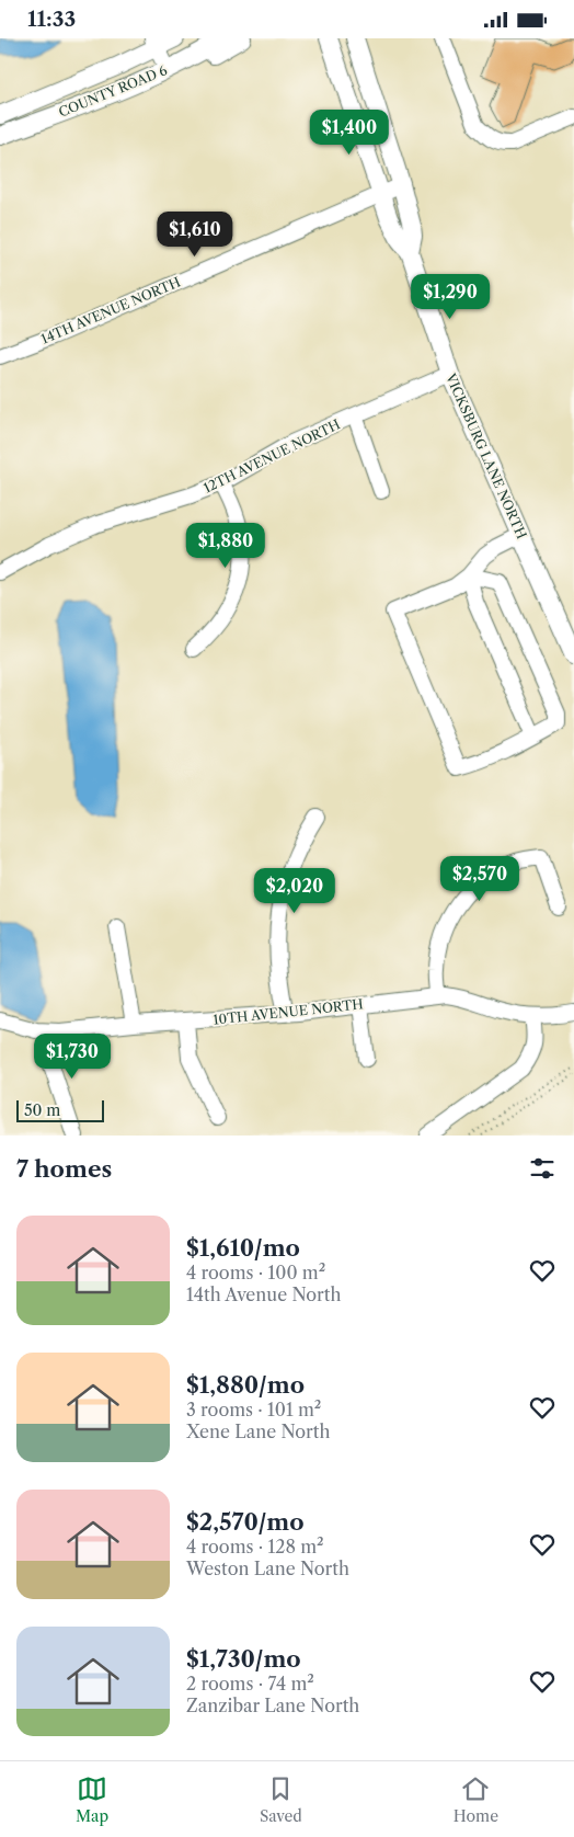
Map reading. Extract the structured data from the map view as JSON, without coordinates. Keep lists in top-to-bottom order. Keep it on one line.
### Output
{"streets":{"main road":["COUNTY ROAD 6","VICKSBURG LANE NORTH"],"street":["14TH AVENUE NORTH","12TH AVENUE NORTH","10TH AVENUE NORTH"]},"crossings":[["14TH AVENUE NORTH","VICKSBURG LANE NORTH"],["12TH AVENUE NORTH","VICKSBURG LANE NORTH"]],"scale_bar":"50 m","page":{"status":"11:33","price":["$1,400","$1,610","$1,290","$1,880","$2,570","$2,020","$1,730"],"scale":"50 m","heading":"7 homes","list":[{"name":"$1,610/mo","note":"4 rooms · 100 m² · 14th Avenue North"},{"name":"$1,880/mo","note":"3 rooms · 101 m² · Xene Lane North"},{"name":"$2,570/mo","note":"4 rooms · 128 m² · Weston Lane North"},{"name":"$1,730/mo","note":"2 rooms · 74 m² · Zanzibar Lane North"}],"tabs":["Map","Saved","Home"]}}
